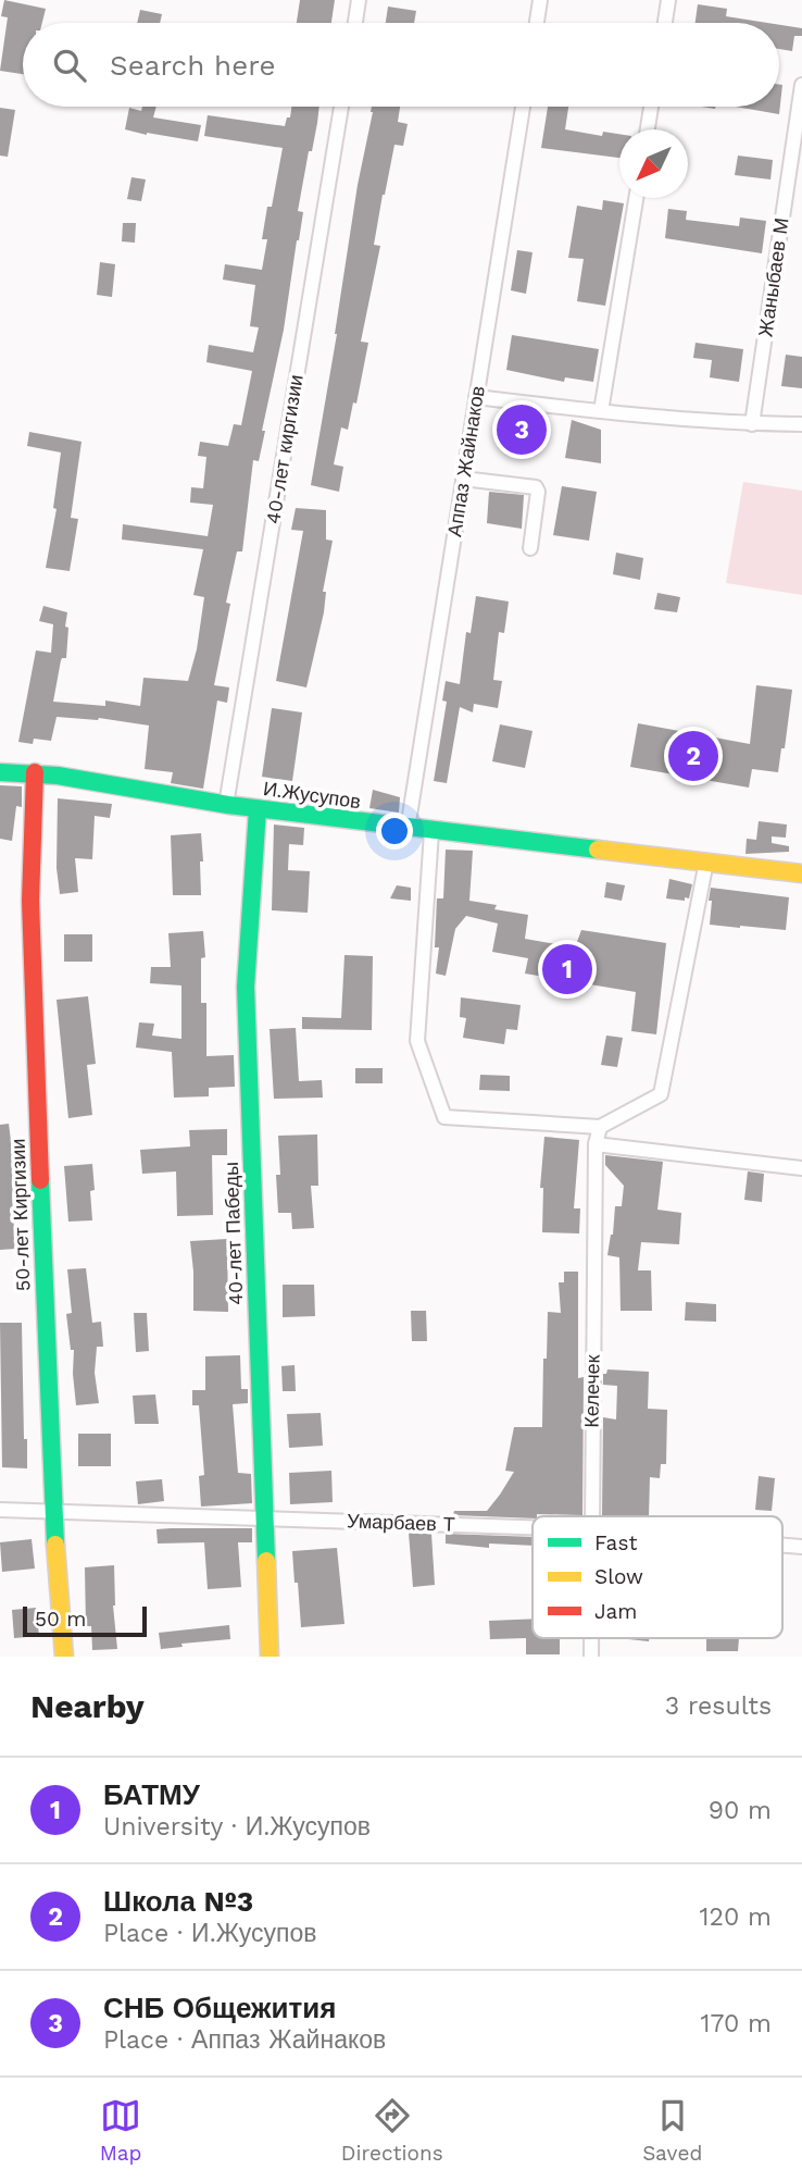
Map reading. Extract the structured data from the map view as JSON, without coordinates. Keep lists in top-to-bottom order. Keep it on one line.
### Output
{"streets":{"street":["Жаныбаев М","40-лет киргизии","Аппаз Жайнаков","И.Жусупов","50-лет Киргизии","40-лет Пабеды","Келечек","Умарбаев Т"]},"crossings":[["40-лет киргизии","И.Жусупов"],["Аппаз Жайнаков","И.Жусупов"],["И.Жусупов","50-лет Киргизии"],["И.Жусупов","40-лет Пабеды"],["50-лет Киргизии","Умарбаев Т"],["40-лет Пабеды","Умарбаев Т"]],"legend":["Fast","Slow","Jam"],"scale_bar":"50 m","north":"bottom left","page":{"search":"Search here","pins":["3","2","1"],"scale":"50 m","heading":["Nearby","3 results"],"list":[{"mark":"1","name":"БАТМУ","note":"University · И.Жусупов","value":"90 m"},{"mark":"2","name":"Школа №3","note":"Place · И.Жусупов","value":"120 m"},{"mark":"3","name":"СНБ Общежития","note":"Place · Аппаз Жайнаков","value":"170 m"}],"nav":["Map","Directions","Saved"]}}
